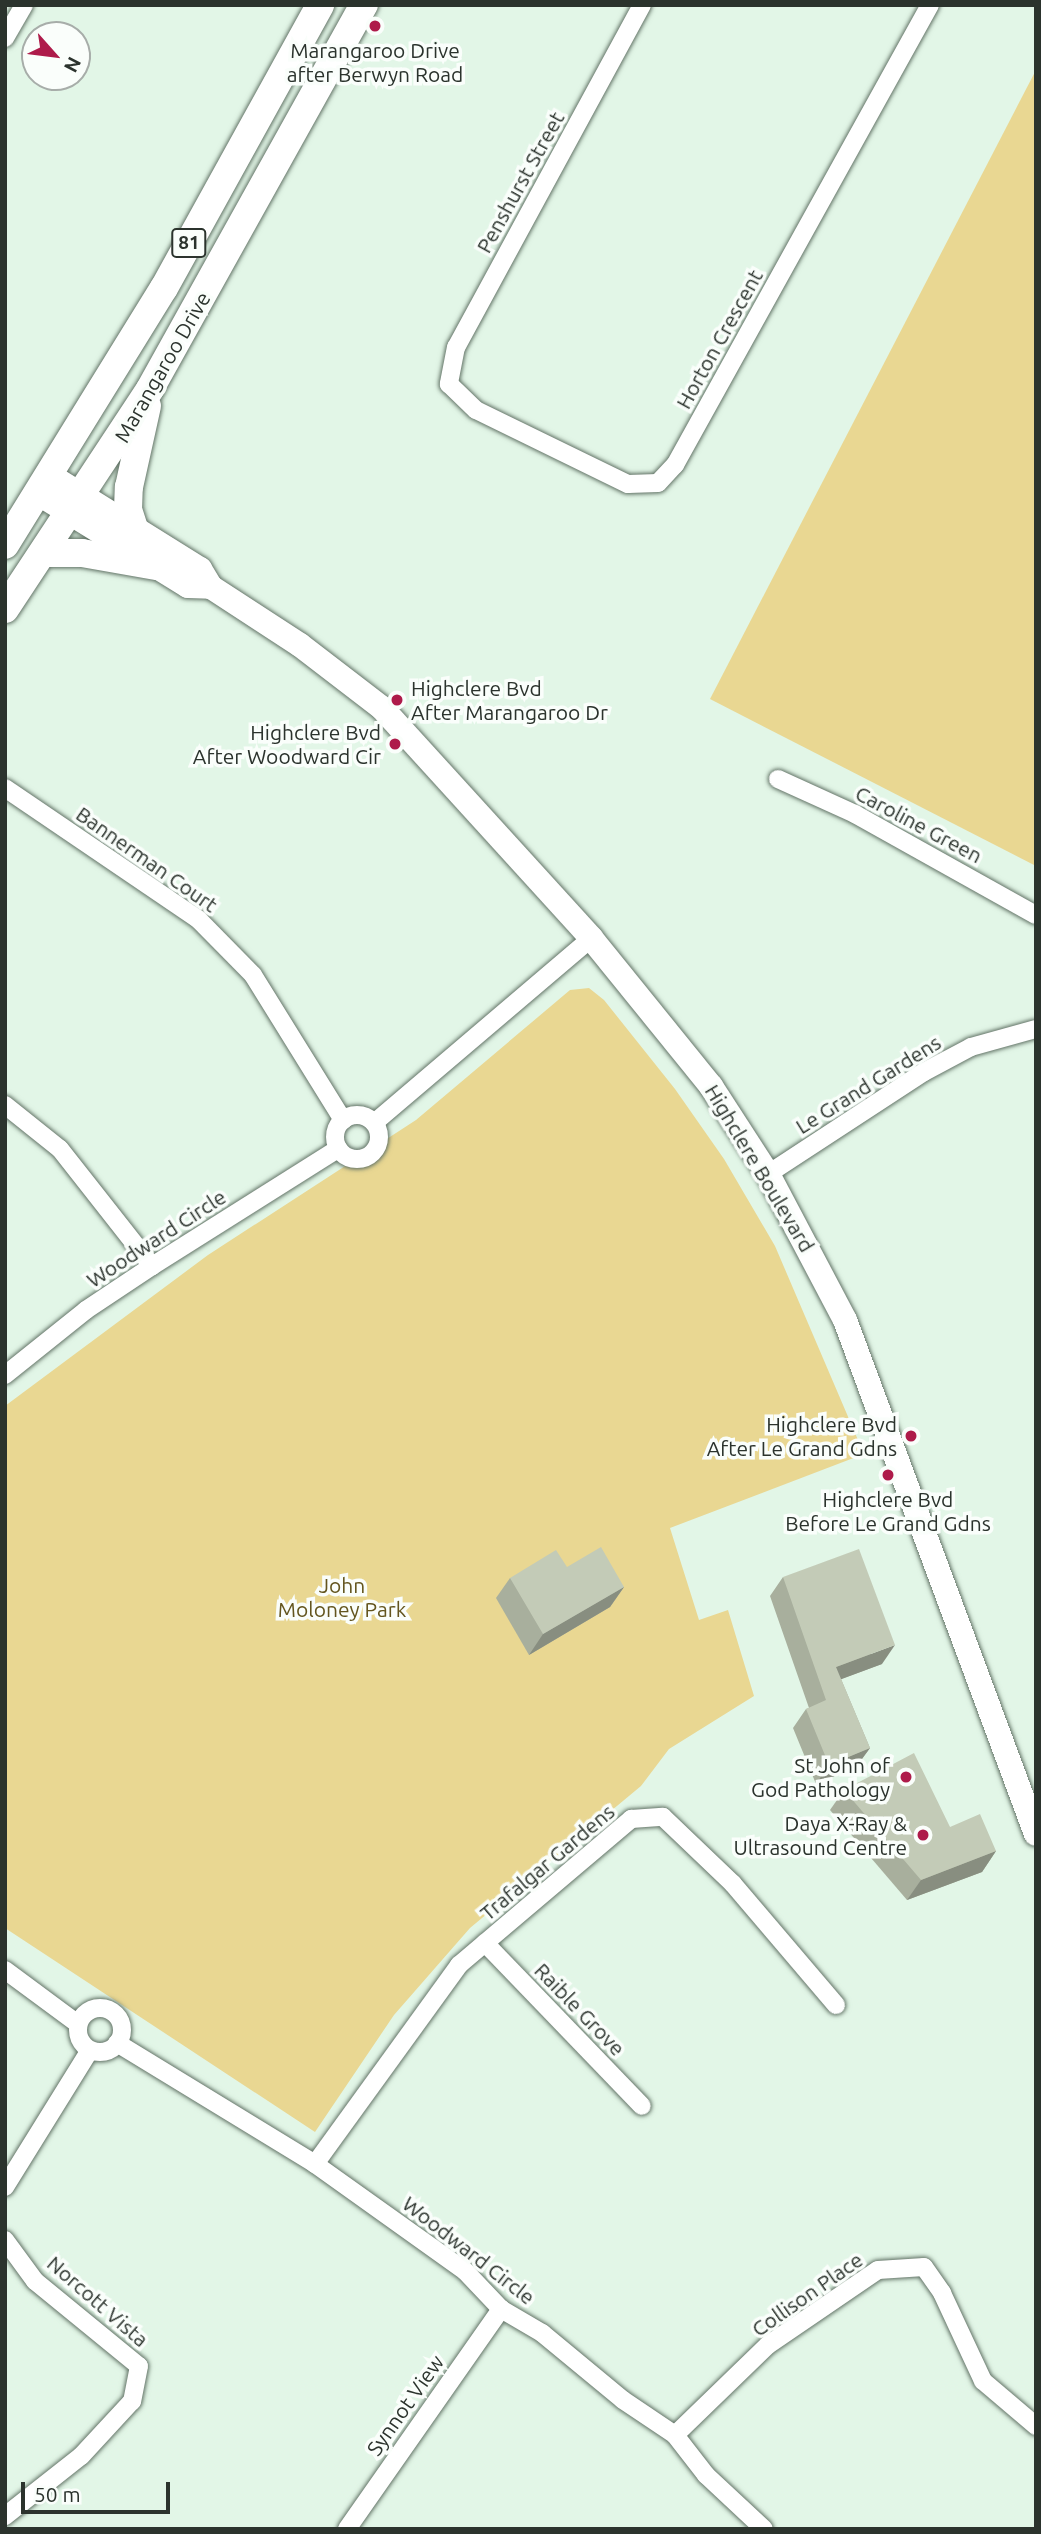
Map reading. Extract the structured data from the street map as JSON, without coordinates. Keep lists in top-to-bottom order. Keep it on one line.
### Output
{"streets":{"main road":["81","Marangaroo Drive"],"street":["Penshurst Street","Horton Crescent","Caroline Green","Bannerman Court","Le Grand Gardens","Highclere Boulevard","Woodward Circle","Trafalgar Gardens","Raible Grove","Collison Place","Norcott Vista","Synnot View"]},"crossings":[["Penshurst Street","Horton Crescent"],["Marangaroo Drive","Highclere Boulevard"],["Bannerman Court","Woodward Circle"],["Le Grand Gardens","Highclere Boulevard"],["Woodward Circle","Trafalgar Gardens"],["Woodward Circle","Collison Place"],["Woodward Circle","Synnot View"],["Trafalgar Gardens","Raible Grove"]],"parks":["John Moloney Park"],"places":["Marangaroo Drive after Berwyn Road","Highclere Bvd After Marangaroo Dr","Highclere Bvd After Woodward Cir","Highclere Bvd After Le Grand Gdns","Highclere Bvd Before Le Grand Gdns","St John of God Pathology","Daya X-Ray & Ultrasound Centre"],"scale_bar":"50 m","north":"bottom right"}
